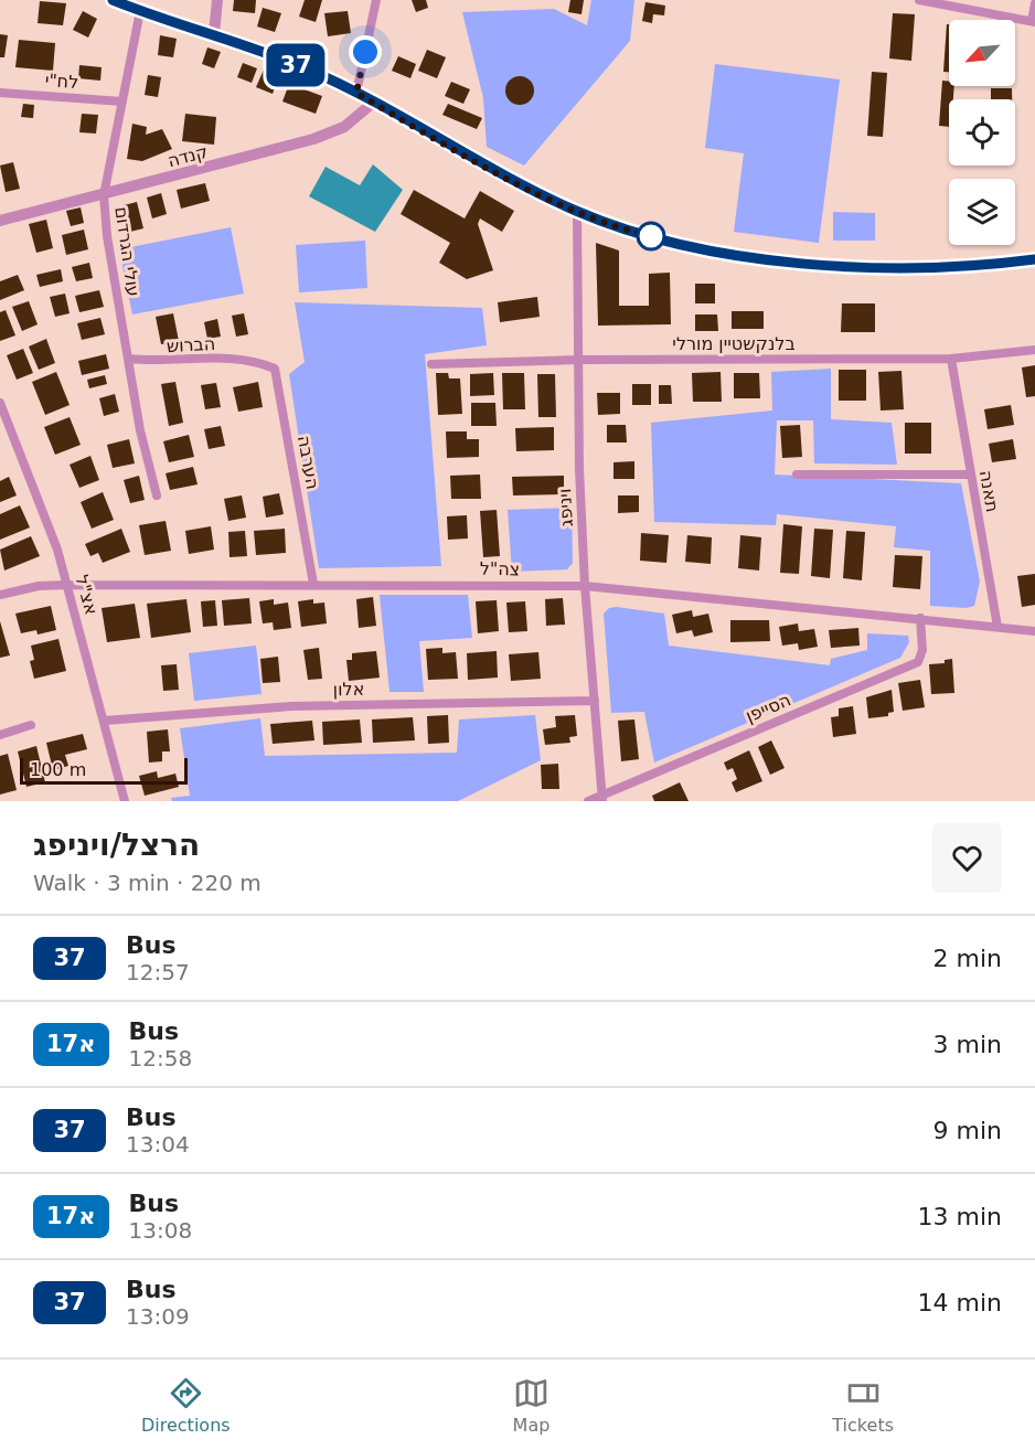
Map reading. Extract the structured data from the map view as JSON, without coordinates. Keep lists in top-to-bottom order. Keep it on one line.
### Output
{"streets":{"street":["לח\"י","קנדה","עולי הגרדום","בלנקשטיין מורלי","הברוש","הערבה","תאנה","ויניפג","צה\"ל","אצ\"ל","אלון","הסייפן"]},"crossings":[["לח\"י","עולי הגרדום"],["קנדה","עולי הגרדום"],["עולי הגרדום","הברוש"],["בלנקשטיין מורלי","תאנה"],["בלנקשטיין מורלי","ויניפג"],["הברוש","הערבה"],["הערבה","צה\"ל"],["תאנה","צה\"ל"],["ויניפג","צה\"ל"],["ויניפג","אלון"],["ויניפג","הסייפן"],["צה\"ל","אצ\"ל"],["צה\"ל","הסייפן"],["אצ\"ל","אלון"]],"lines":["bus line 37"],"scale_bar":"100 m","north":"bottom left","page":{"on_map":"37","scale":"100 m","heading":["הרצל/ויניפג","Walk · 3 min · 220 m"],"list":[{"mark":"37","name":"Bus","note":"12:57","value":"2 min"},{"mark":"17א","name":"Bus","note":"12:58","value":"3 min"},{"mark":"37","name":"Bus","note":"13:04","value":"9 min"},{"mark":"17א","name":"Bus","note":"13:08","value":"13 min"},{"mark":"37","name":"Bus","note":"13:09","value":"14 min"}],"tabs":["Directions","Map","Tickets"]}}
